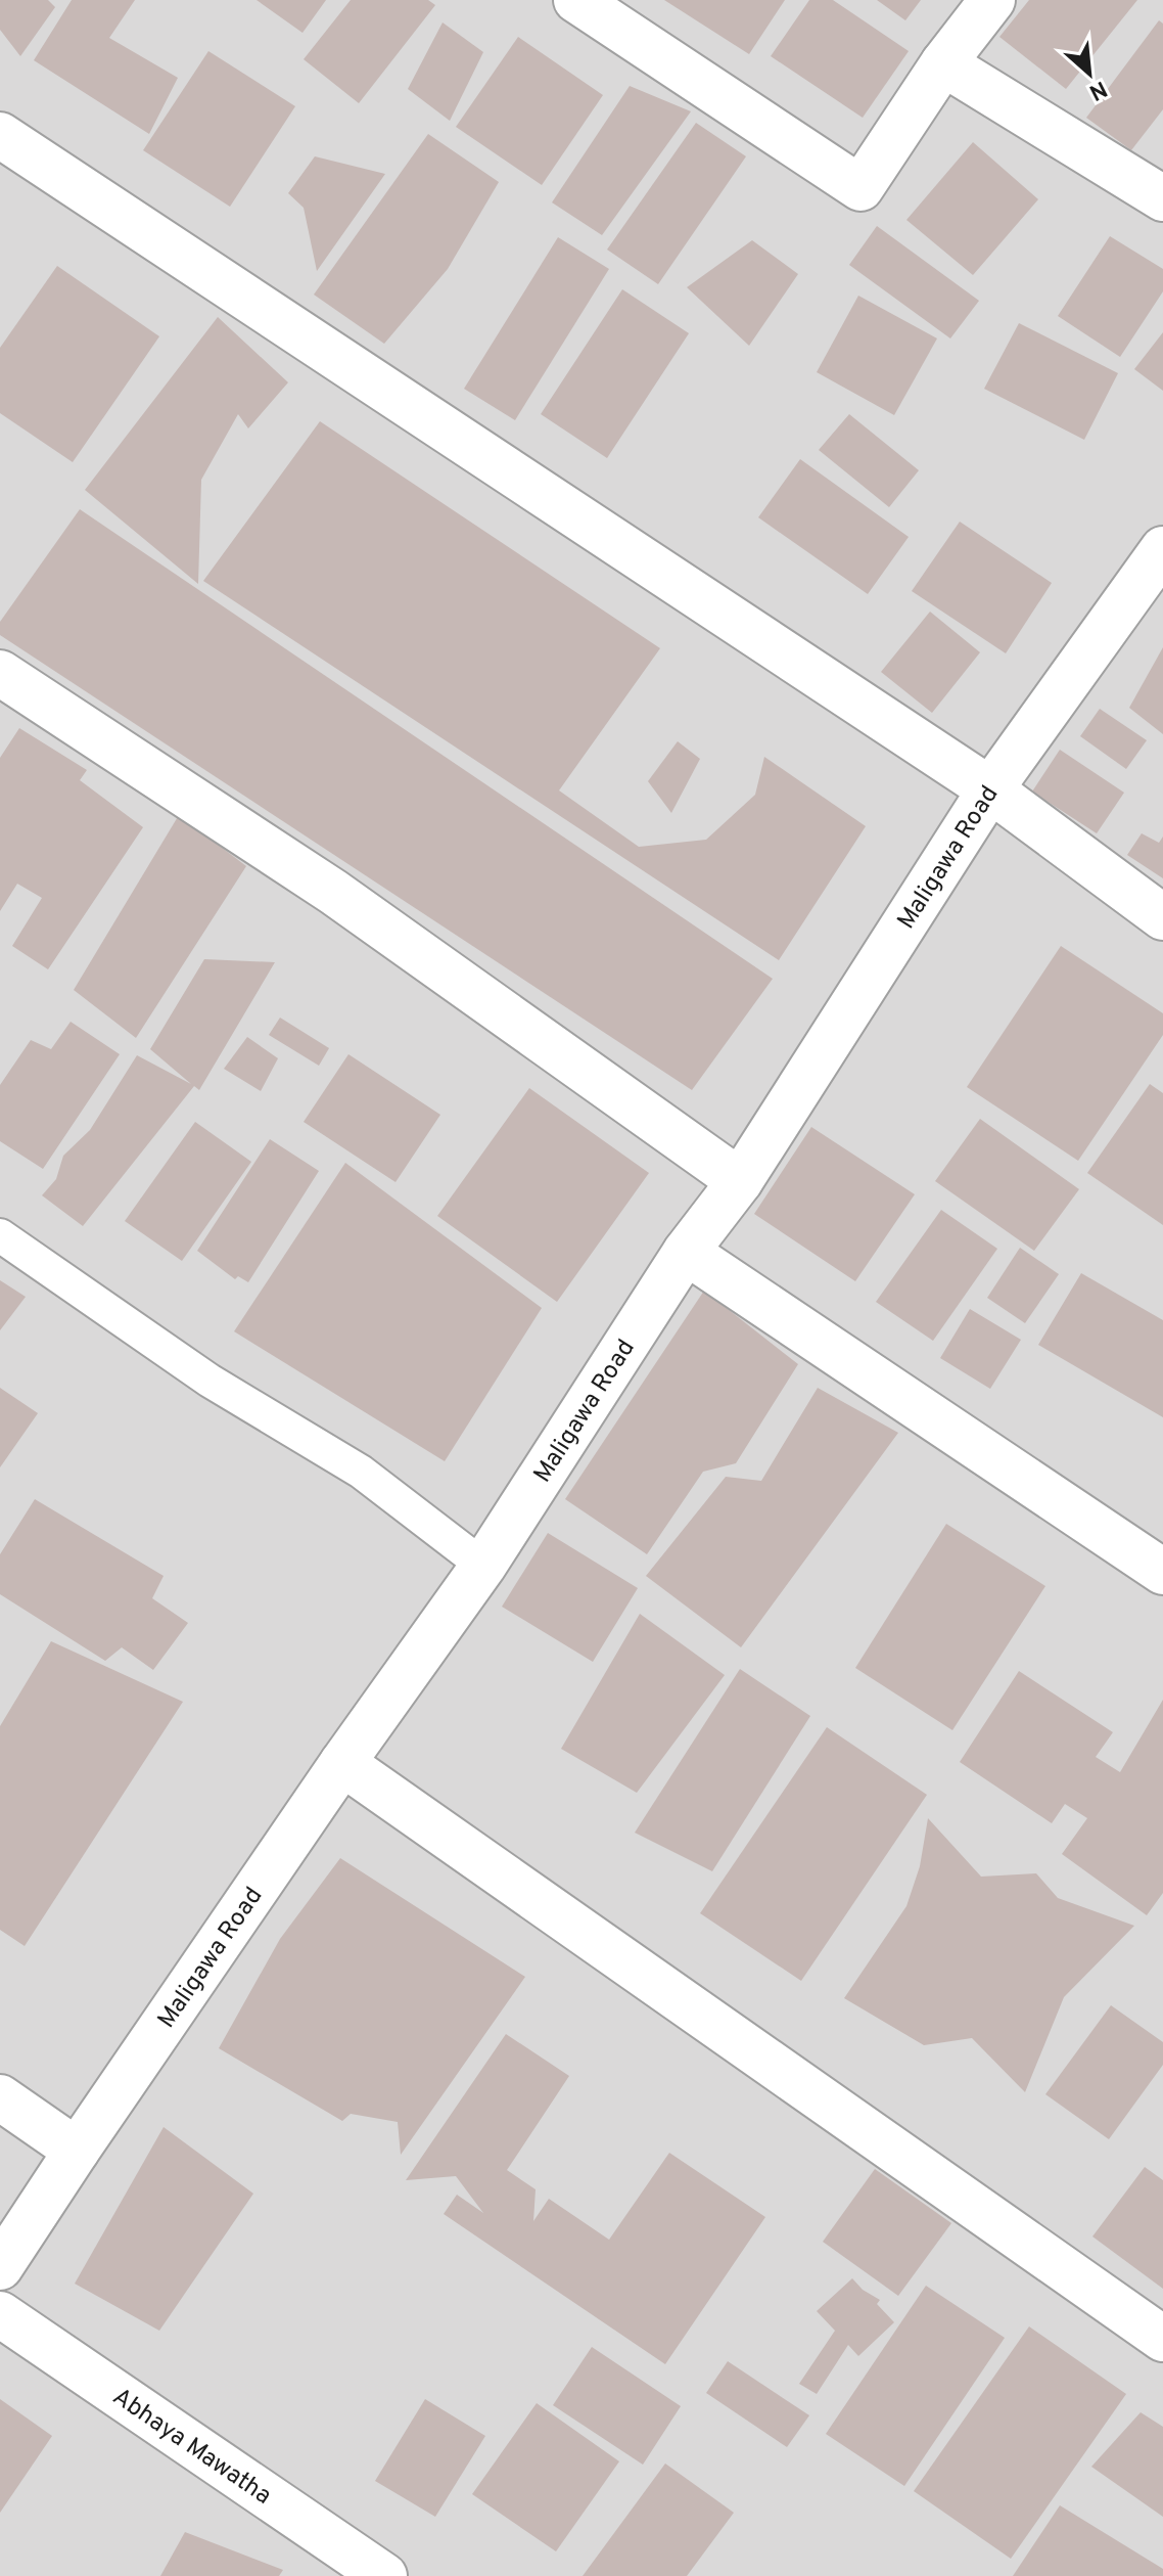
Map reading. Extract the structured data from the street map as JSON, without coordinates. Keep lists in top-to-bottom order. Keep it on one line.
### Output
{"streets":{"street":["Maligawa Road","Abhaya Mawatha"]},"north":"bottom right"}
